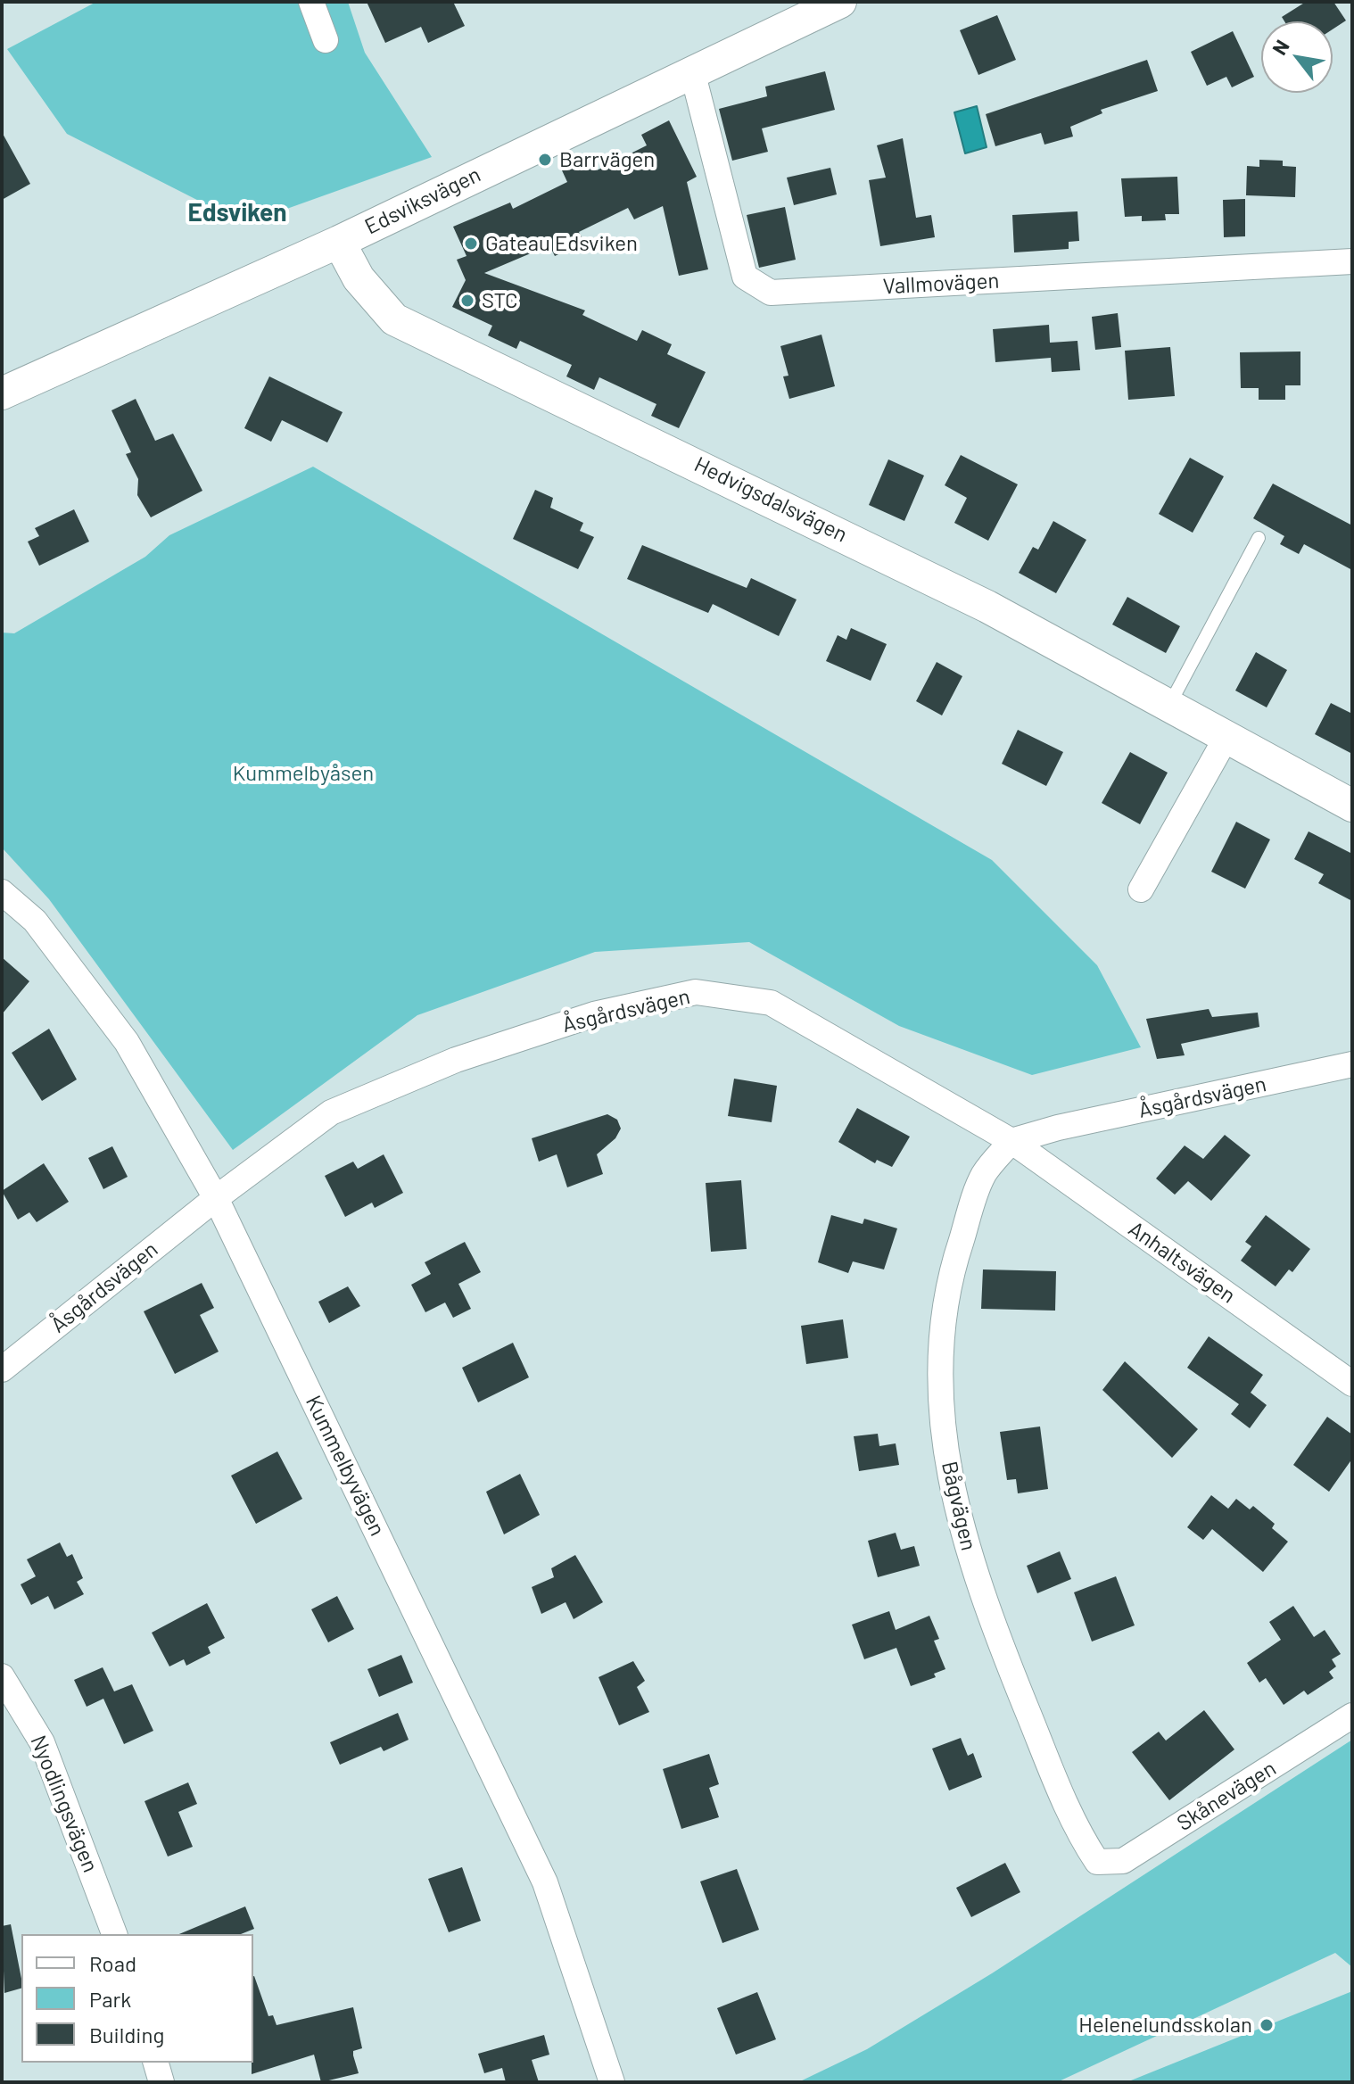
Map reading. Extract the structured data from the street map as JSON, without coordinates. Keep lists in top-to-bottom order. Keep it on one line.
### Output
{"streets":{"street":["Edsviksvägen","Vallmovägen","Hedvigsdalsvägen","Åsgårdsvägen","Anhaltsvägen","Kummelbyvägen","Bågvägen","Skånevägen","Nyodlingsvägen"]},"crossings":[["Edsviksvägen","Vallmovägen"],["Edsviksvägen","Hedvigsdalsvägen"],["Åsgårdsvägen","Anhaltsvägen"],["Åsgårdsvägen","Kummelbyvägen"],["Åsgårdsvägen","Bågvägen"],["Anhaltsvägen","Bågvägen"],["Bågvägen","Skånevägen"]],"districts":["Edsviken"],"parks":["Kummelbyåsen"],"places":["Barrvägen","Gateau Edsviken","STC","Helenelundsskolan"],"legend":["Road","Park","Building"],"north":"top left"}
